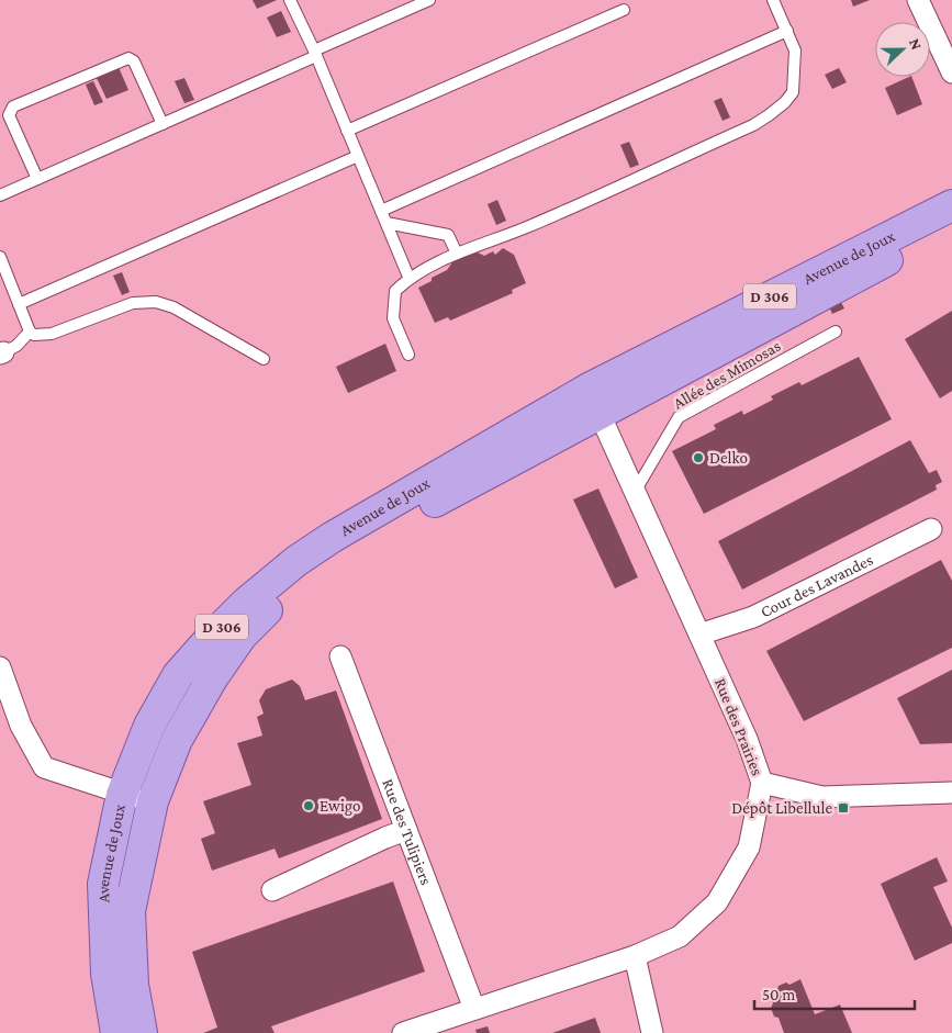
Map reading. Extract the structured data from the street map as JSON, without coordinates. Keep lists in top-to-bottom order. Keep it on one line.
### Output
{"streets":{"main road":["Avenue de Joux","D 306"],"street":["Cour des Lavandes","Rue des Prairies","Rue des Tulipiers"],"lane":["Allée des Mimosas"]},"crossings":[["Avenue de Joux","Rue des Prairies"],["Allée des Mimosas","Rue des Prairies"],["Cour des Lavandes","Rue des Prairies"],["Rue des Prairies","Rue des Tulipiers"]],"places":{"other":["Delko","Ewigo"],"transit":["Dépôt Libellule"]},"scale_bar":"50 m","north":"right"}
